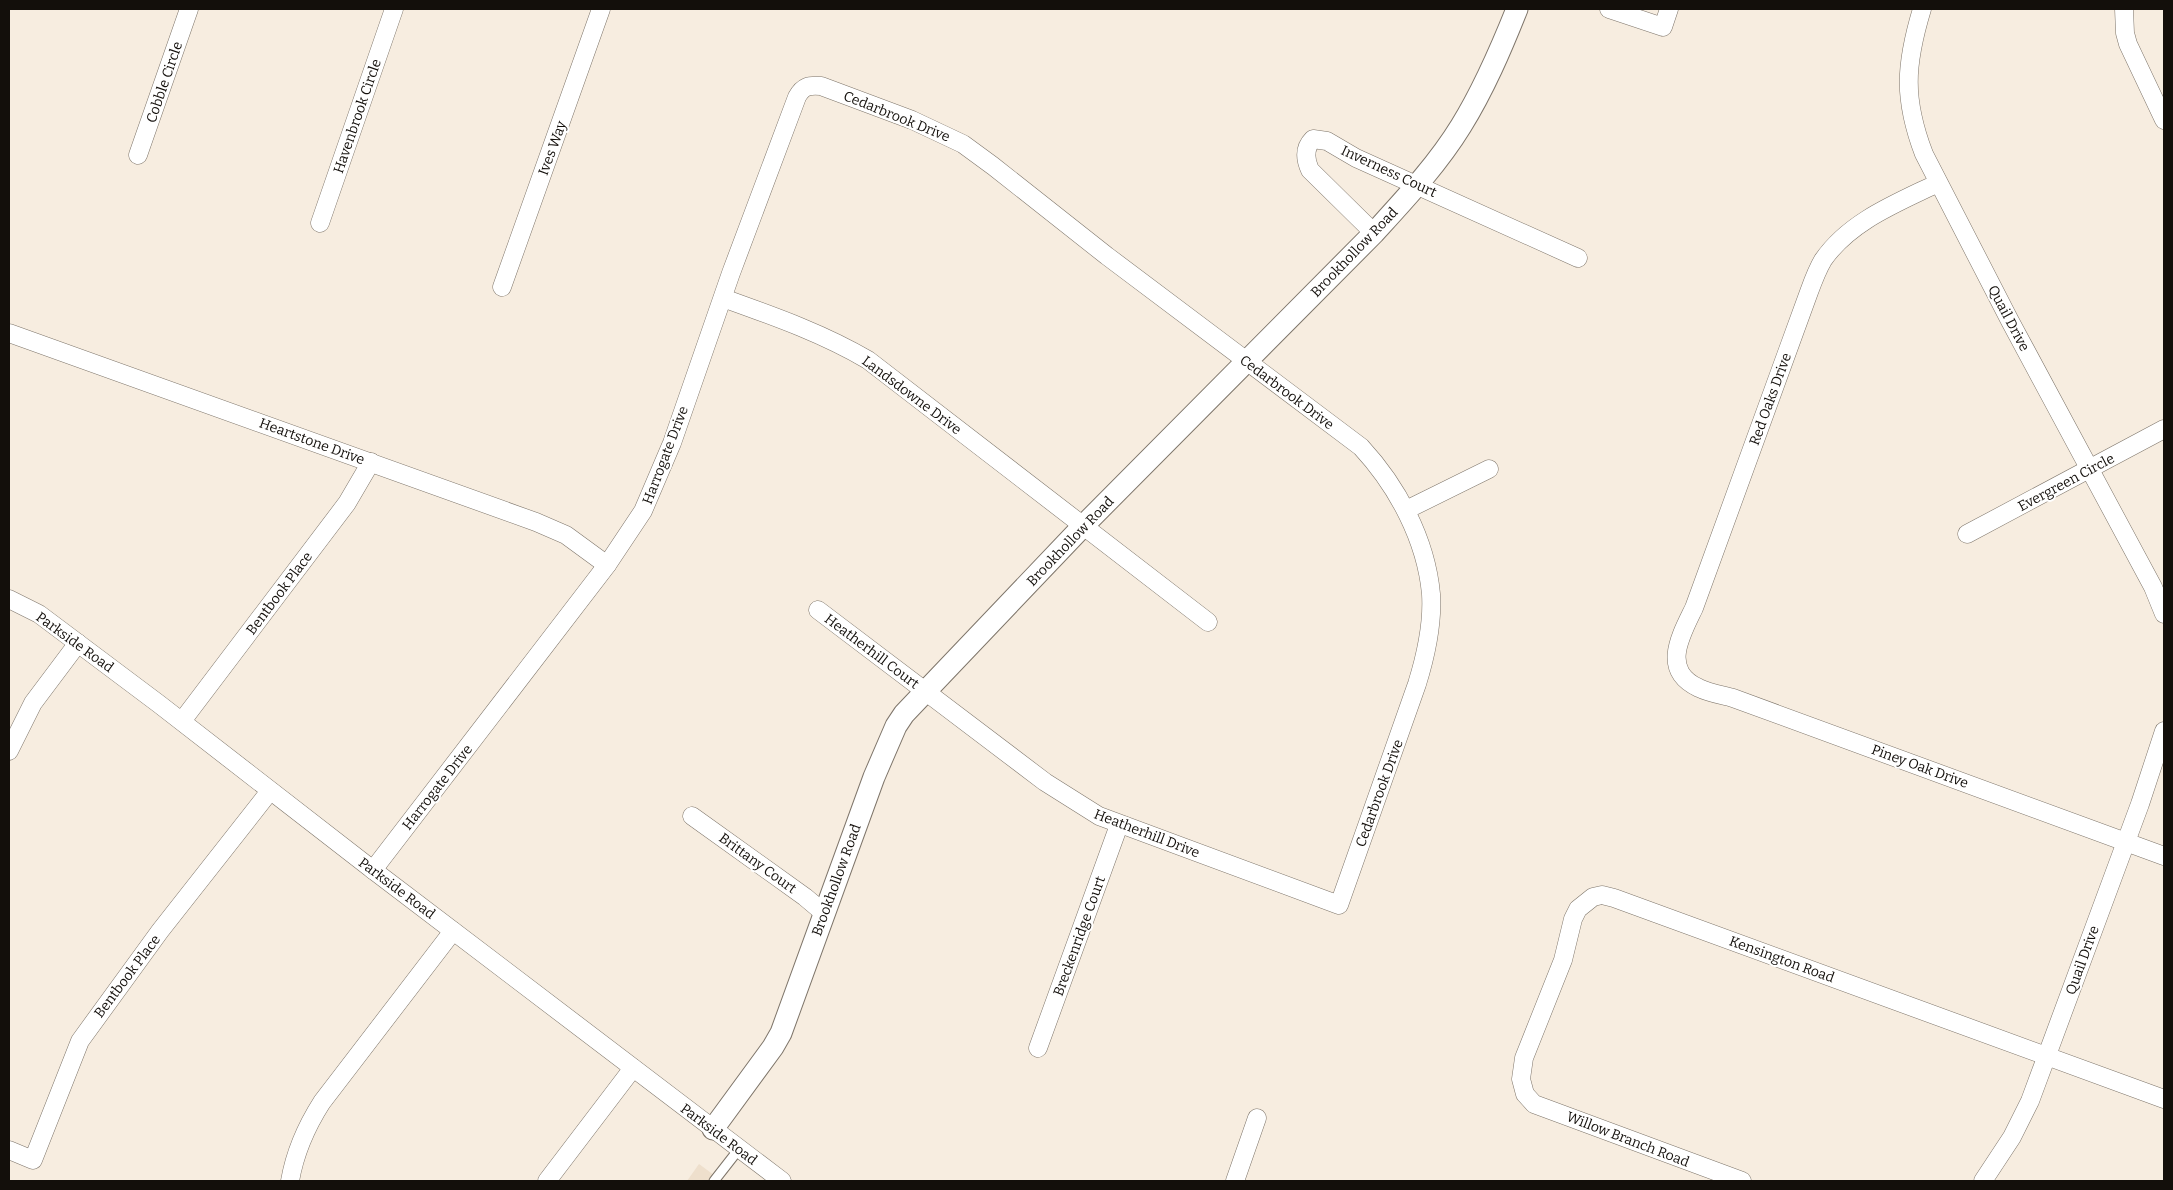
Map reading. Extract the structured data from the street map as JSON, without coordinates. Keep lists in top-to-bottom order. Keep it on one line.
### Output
{"streets":{"street":["Cobble Circle","Havenbrook Circle","Cedarbrook Drive","Ives Way","Inverness Court","Brookhollow Road","Quail Drive","Landsdowne Drive","Red Oaks Drive","Heartstone Drive","Harrogate Drive","Evergreen Circle","Bentbook Place","Parkside Road","Heatherhill Court","Piney Oak Drive","Heatherhill Drive","Brittany Court","Breckenridge Court","Kensington Road","Willow Branch Road"]},"crossings":[["Cedarbrook Drive","Brookhollow Road"],["Cedarbrook Drive","Harrogate Drive"],["Cedarbrook Drive","Heatherhill Drive"],["Inverness Court","Brookhollow Road"],["Brookhollow Road","Landsdowne Drive"],["Brookhollow Road","Parkside Road"],["Brookhollow Road","Heatherhill Court"],["Brookhollow Road","Heatherhill Drive"],["Brookhollow Road","Brittany Court"],["Quail Drive","Red Oaks Drive"],["Quail Drive","Evergreen Circle"],["Quail Drive","Piney Oak Drive"],["Quail Drive","Kensington Road"],["Landsdowne Drive","Harrogate Drive"],["Red Oaks Drive","Piney Oak Drive"],["Heartstone Drive","Harrogate Drive"],["Heartstone Drive","Bentbook Place"],["Harrogate Drive","Parkside Road"],["Bentbook Place","Parkside Road"],["Heatherhill Court","Heatherhill Drive"],["Heatherhill Drive","Breckenridge Court"],["Kensington Road","Willow Branch Road"]]}
